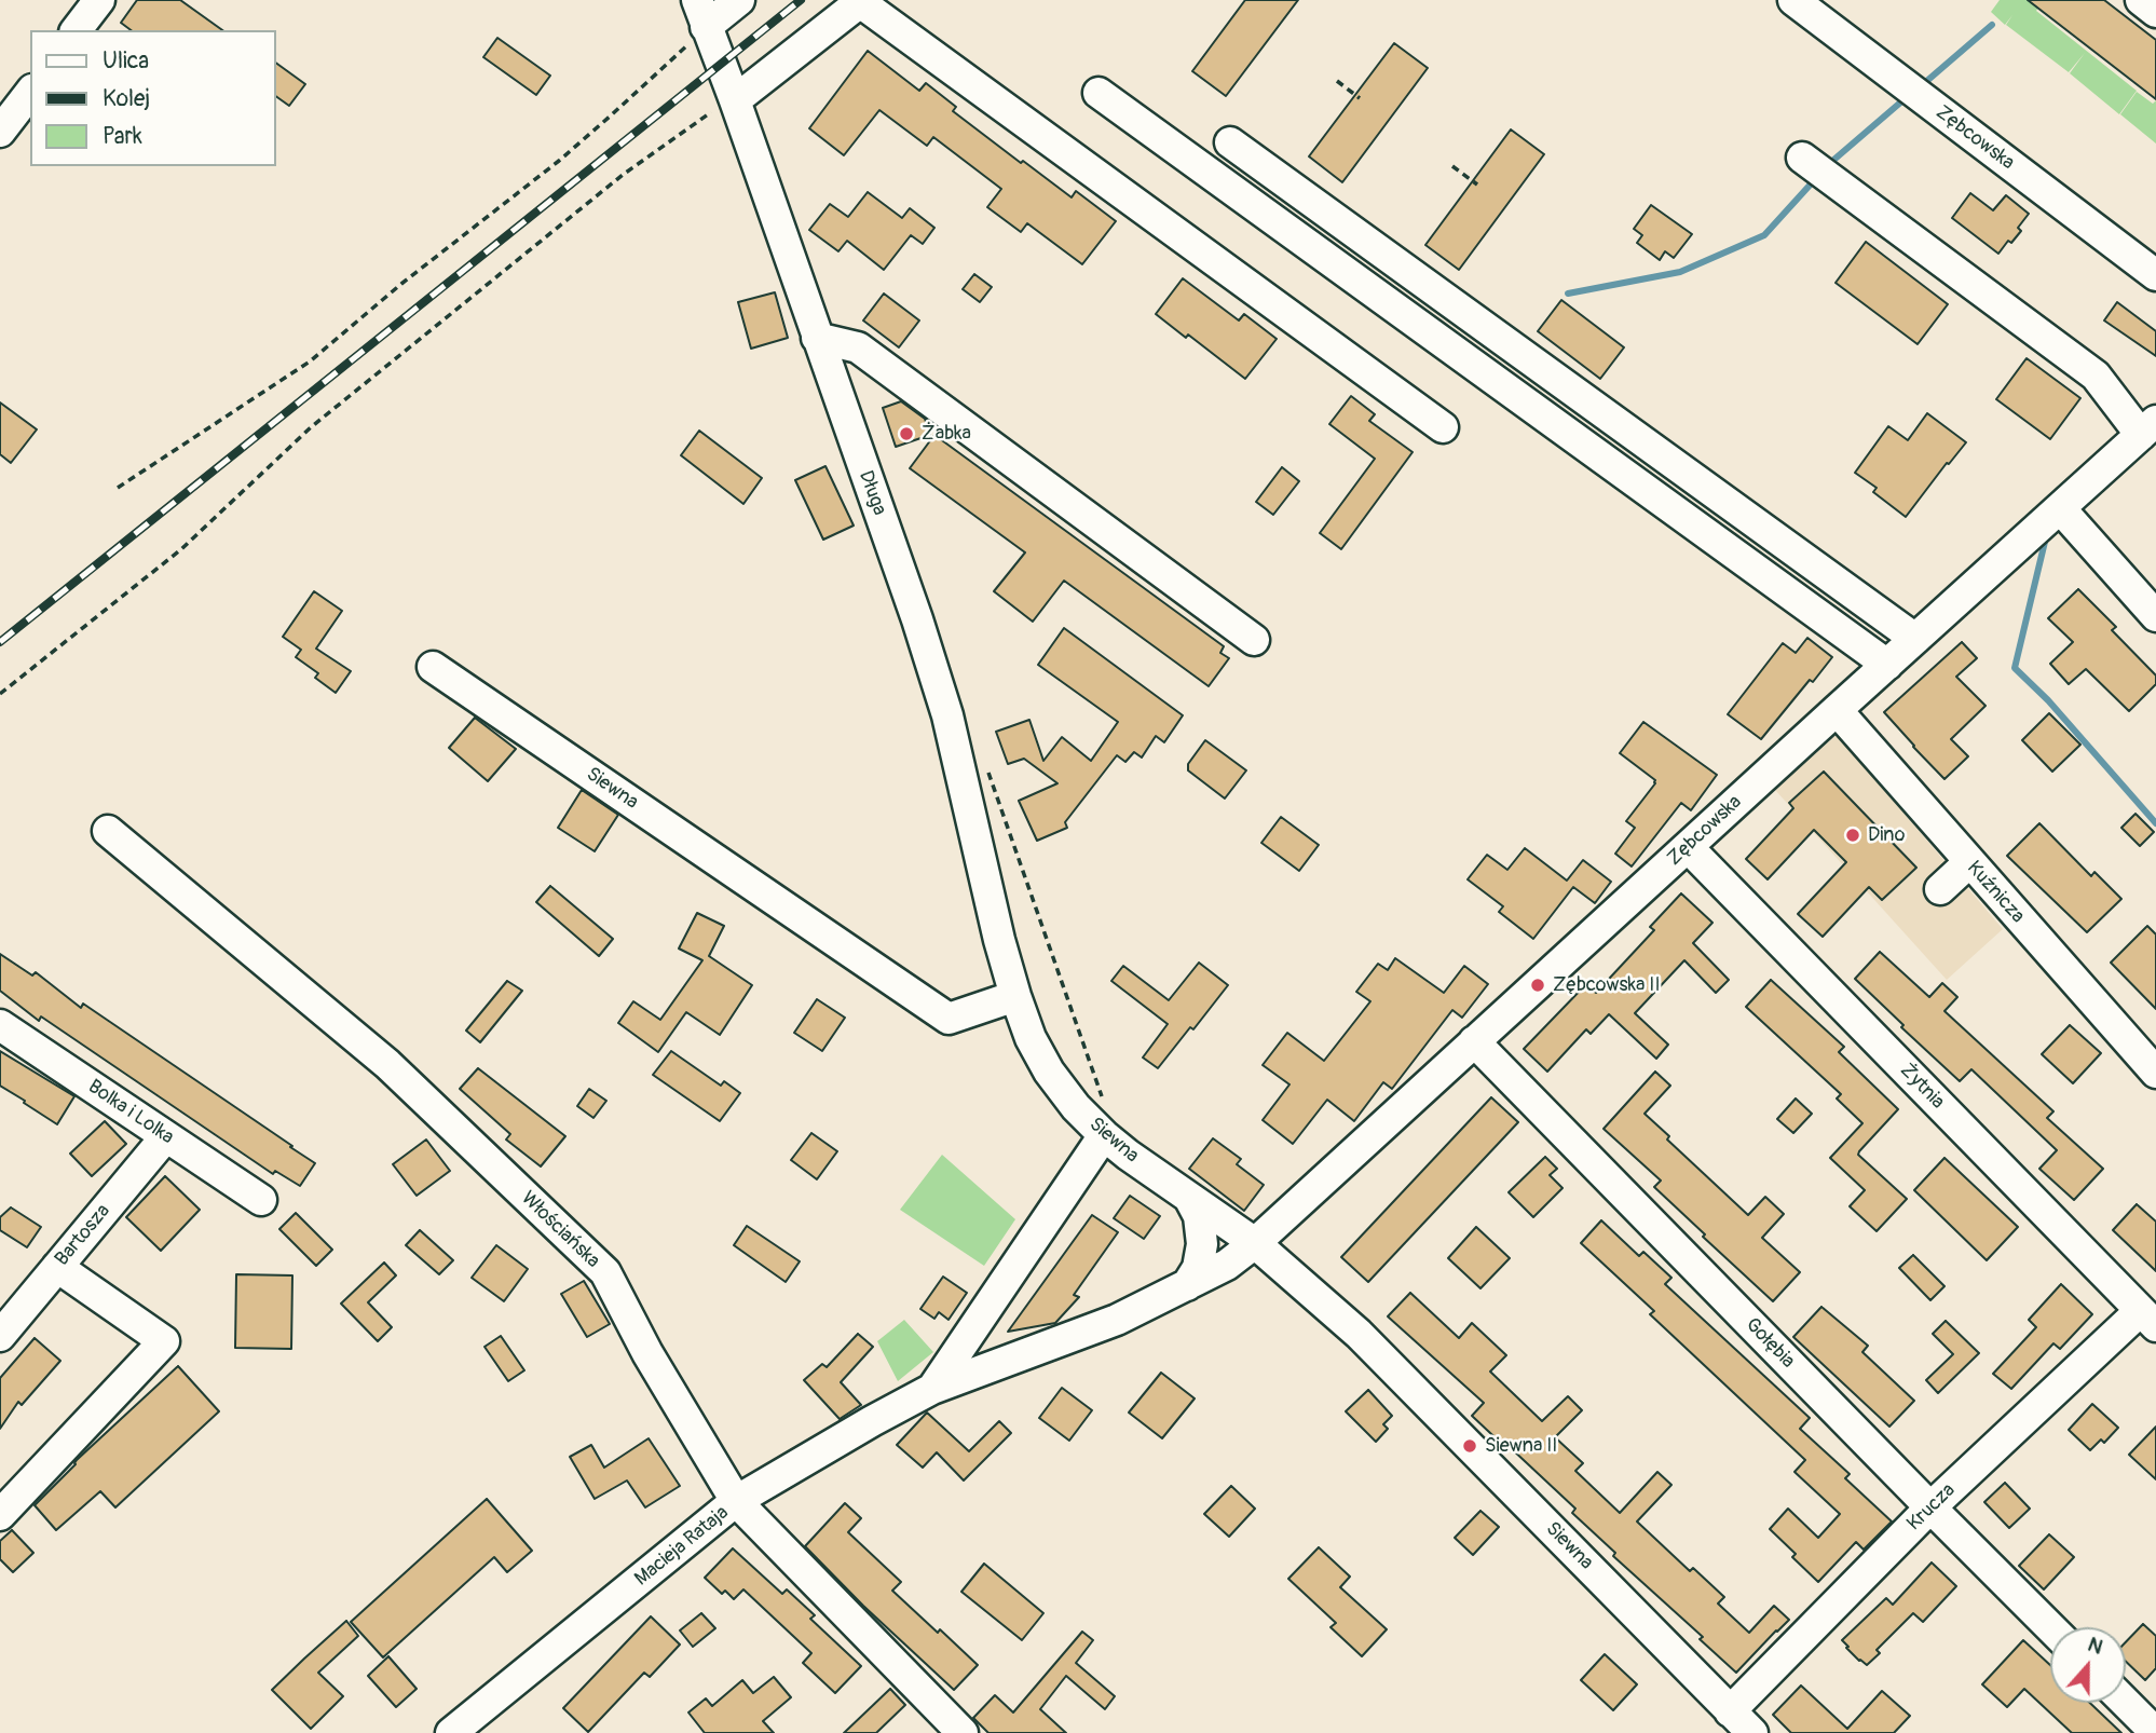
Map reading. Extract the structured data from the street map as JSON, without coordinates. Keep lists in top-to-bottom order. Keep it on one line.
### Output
{"streets":{"street":["Zębcowska","Długa","Siewna","Kuźnicza","Żytnia","Bolka i Lolka","Włościańska","Bartosza","Gołębia","Krucza","Macieja Rataja"]},"crossings":[["Zębcowska","Siewna"],["Zębcowska","Kuźnicza"],["Zębcowska","Żytnia"],["Zębcowska","Gołębia"],["Zębcowska","Macieja Rataja"],["Długa","Siewna"],["Siewna","Krucza"],["Siewna","Macieja Rataja"],["Żytnia","Krucza"],["Bolka i Lolka","Bartosza"],["Włościańska","Macieja Rataja"],["Gołębia","Krucza"]],"places":["Żabka","Dino","Zębcowska II","Siewna II"],"legend":["Ulica","Kolej","Park"],"north":"top"}
